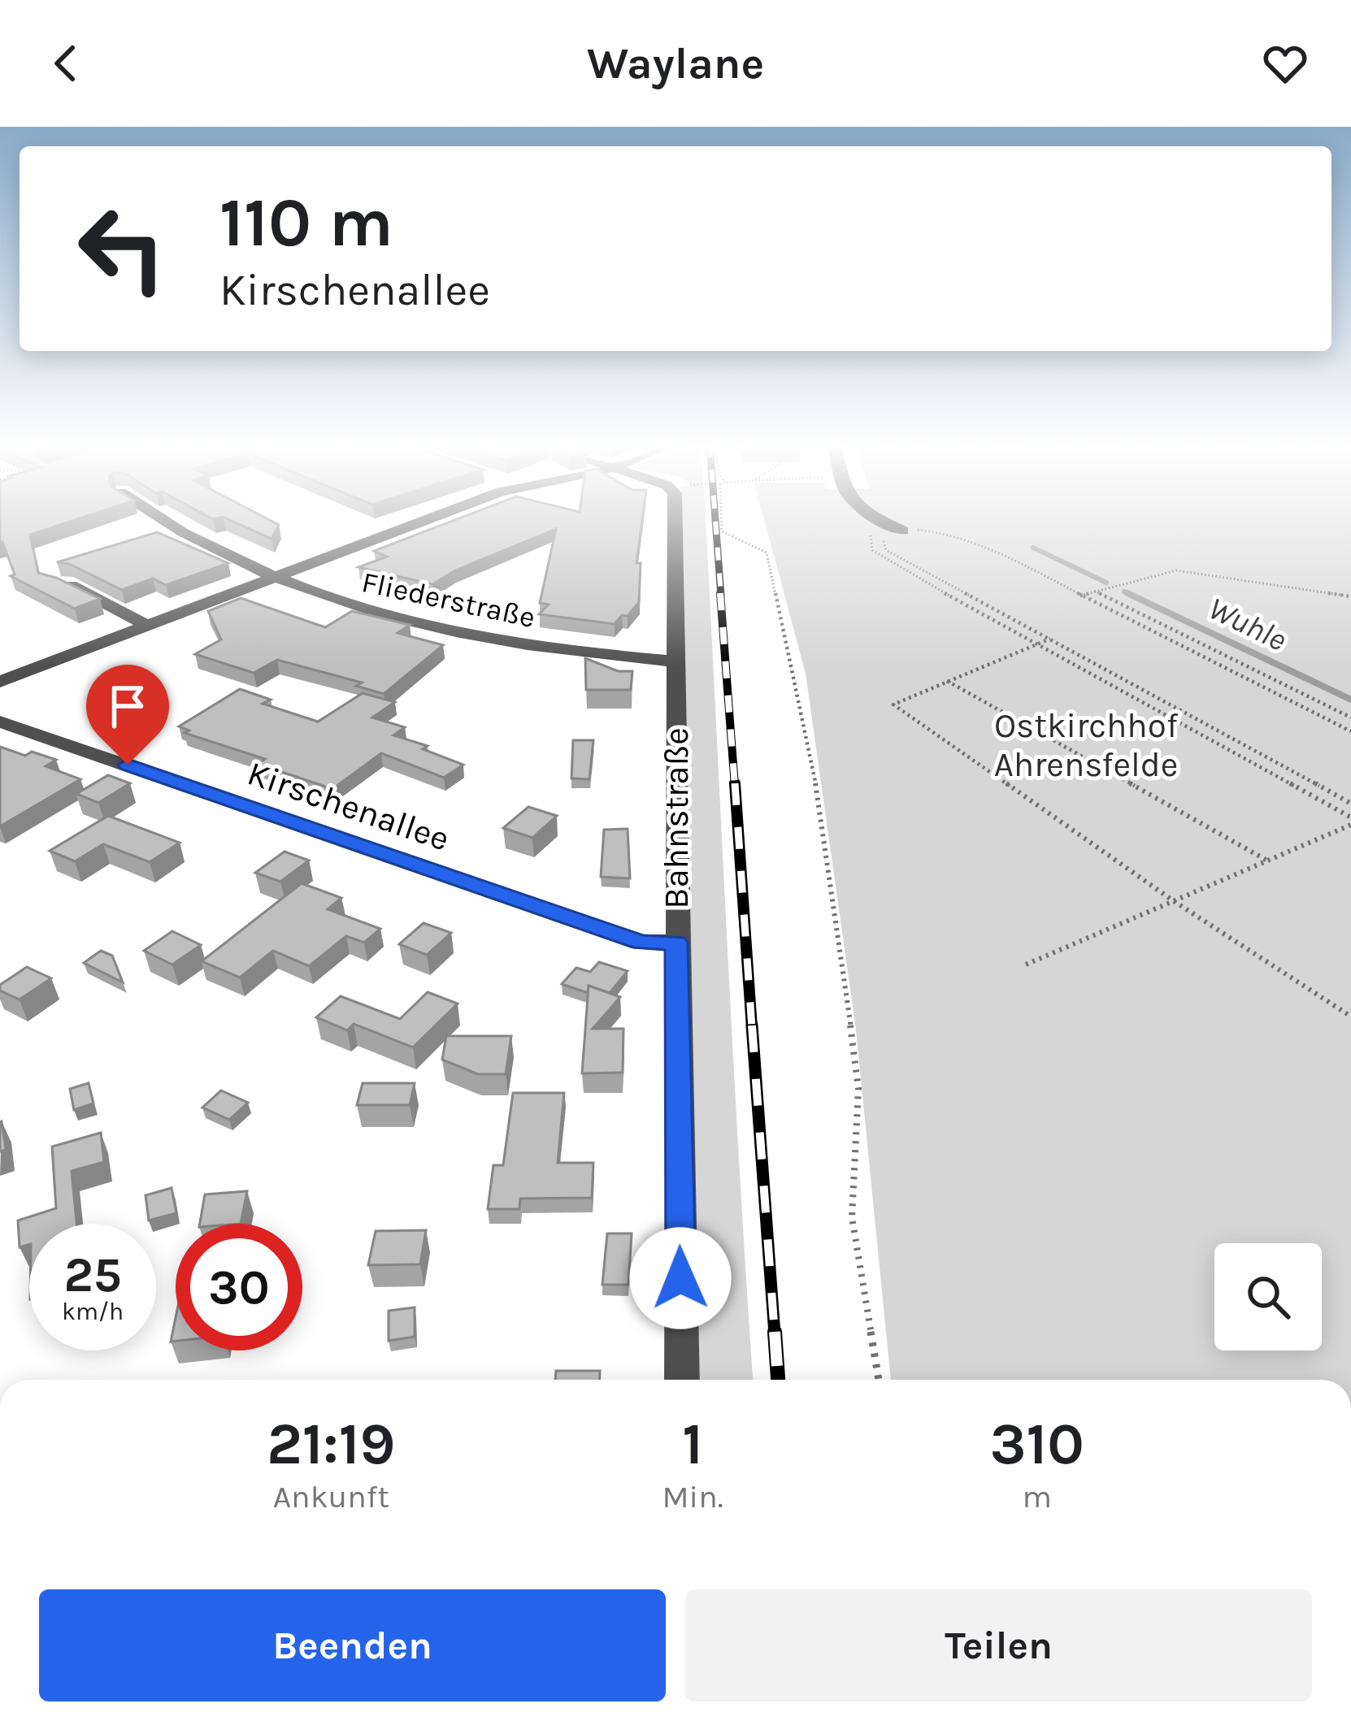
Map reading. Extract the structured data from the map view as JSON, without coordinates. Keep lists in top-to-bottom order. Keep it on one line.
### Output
{"streets":{"street":["Fliederstraße","Kirschenallee","Bahnstraße"]},"crossings":[["Fliederstraße","Bahnstraße"],["Kirschenallee","Bahnstraße"]],"water":["Wuhle"],"parks":["Ostkirchhof Ahrensfelde"],"page":{"header":"Waylane","turn":["110 m","Kirschenallee"],"speed":"25 km/h","limit":"30","eta":["21:19","Ankunft","1","Min.","310","m"],"buttons":["Beenden","Teilen"]}}
